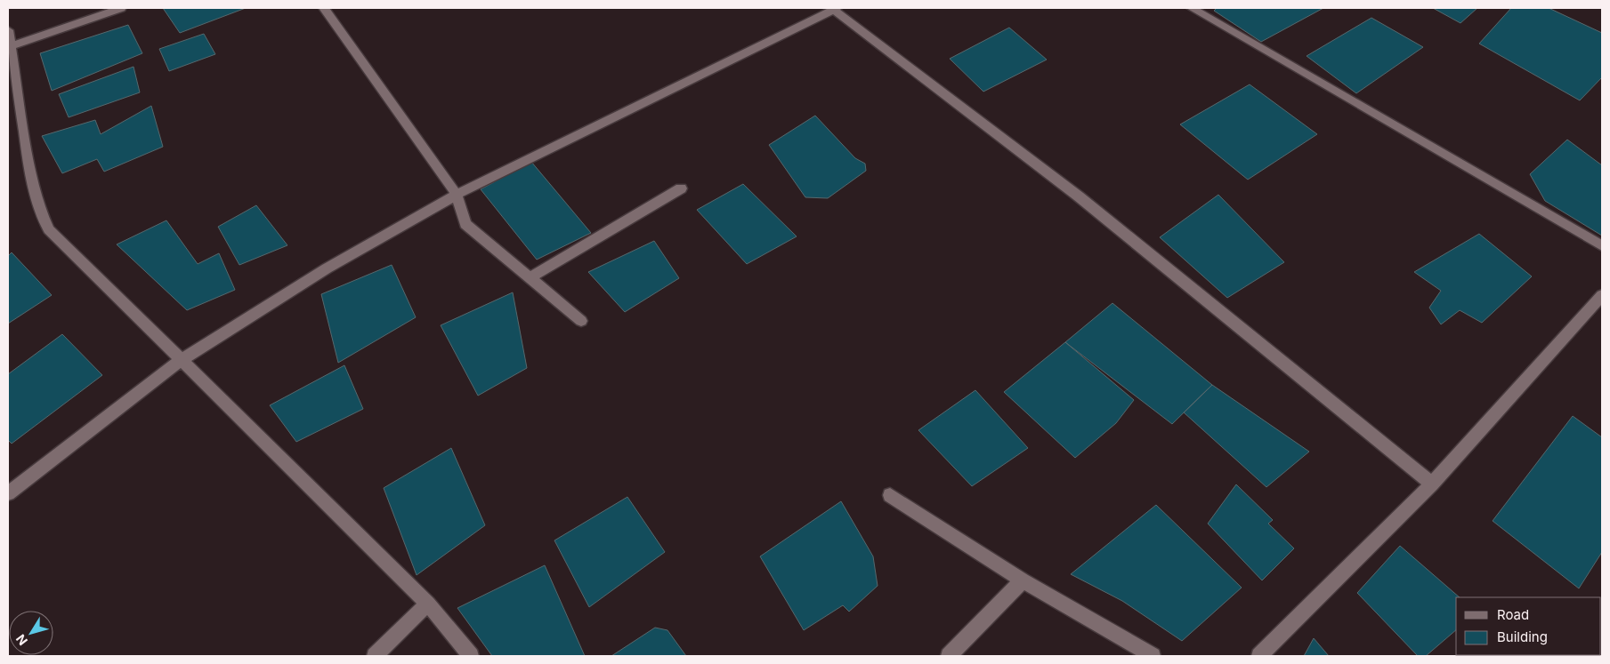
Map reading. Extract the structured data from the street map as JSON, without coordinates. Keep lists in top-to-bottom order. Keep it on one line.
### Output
{"legend":["Road","Building"],"north":"bottom left"}
